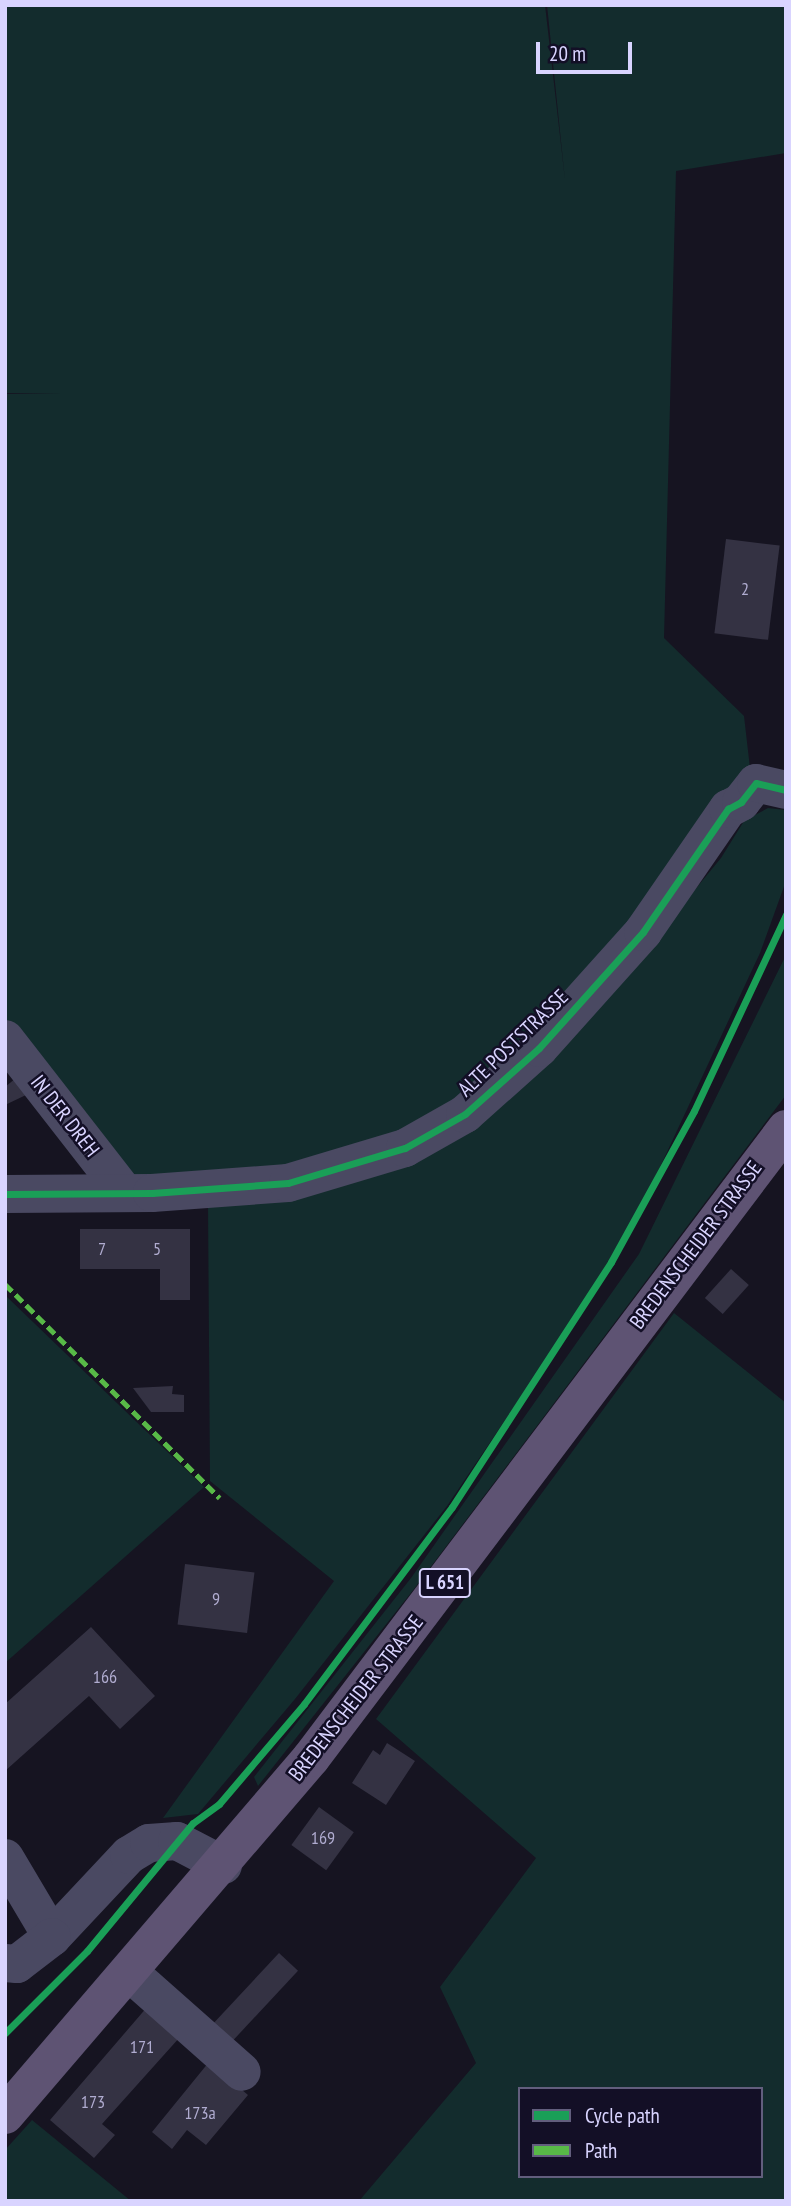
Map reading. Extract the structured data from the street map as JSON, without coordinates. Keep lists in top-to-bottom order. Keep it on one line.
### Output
{"streets":{"main road":["BREDENSCHEIDER STRASSE","L 651"],"street":["ALTE POSTSTRASSE","IN DER DREH"]},"crossings":[["ALTE POSTSTRASSE","IN DER DREH"]],"house_numbers":["2","7","5","9","166","169","171","173","173a"],"legend":["Cycle path","Path"],"scale_bar":"20 m"}
